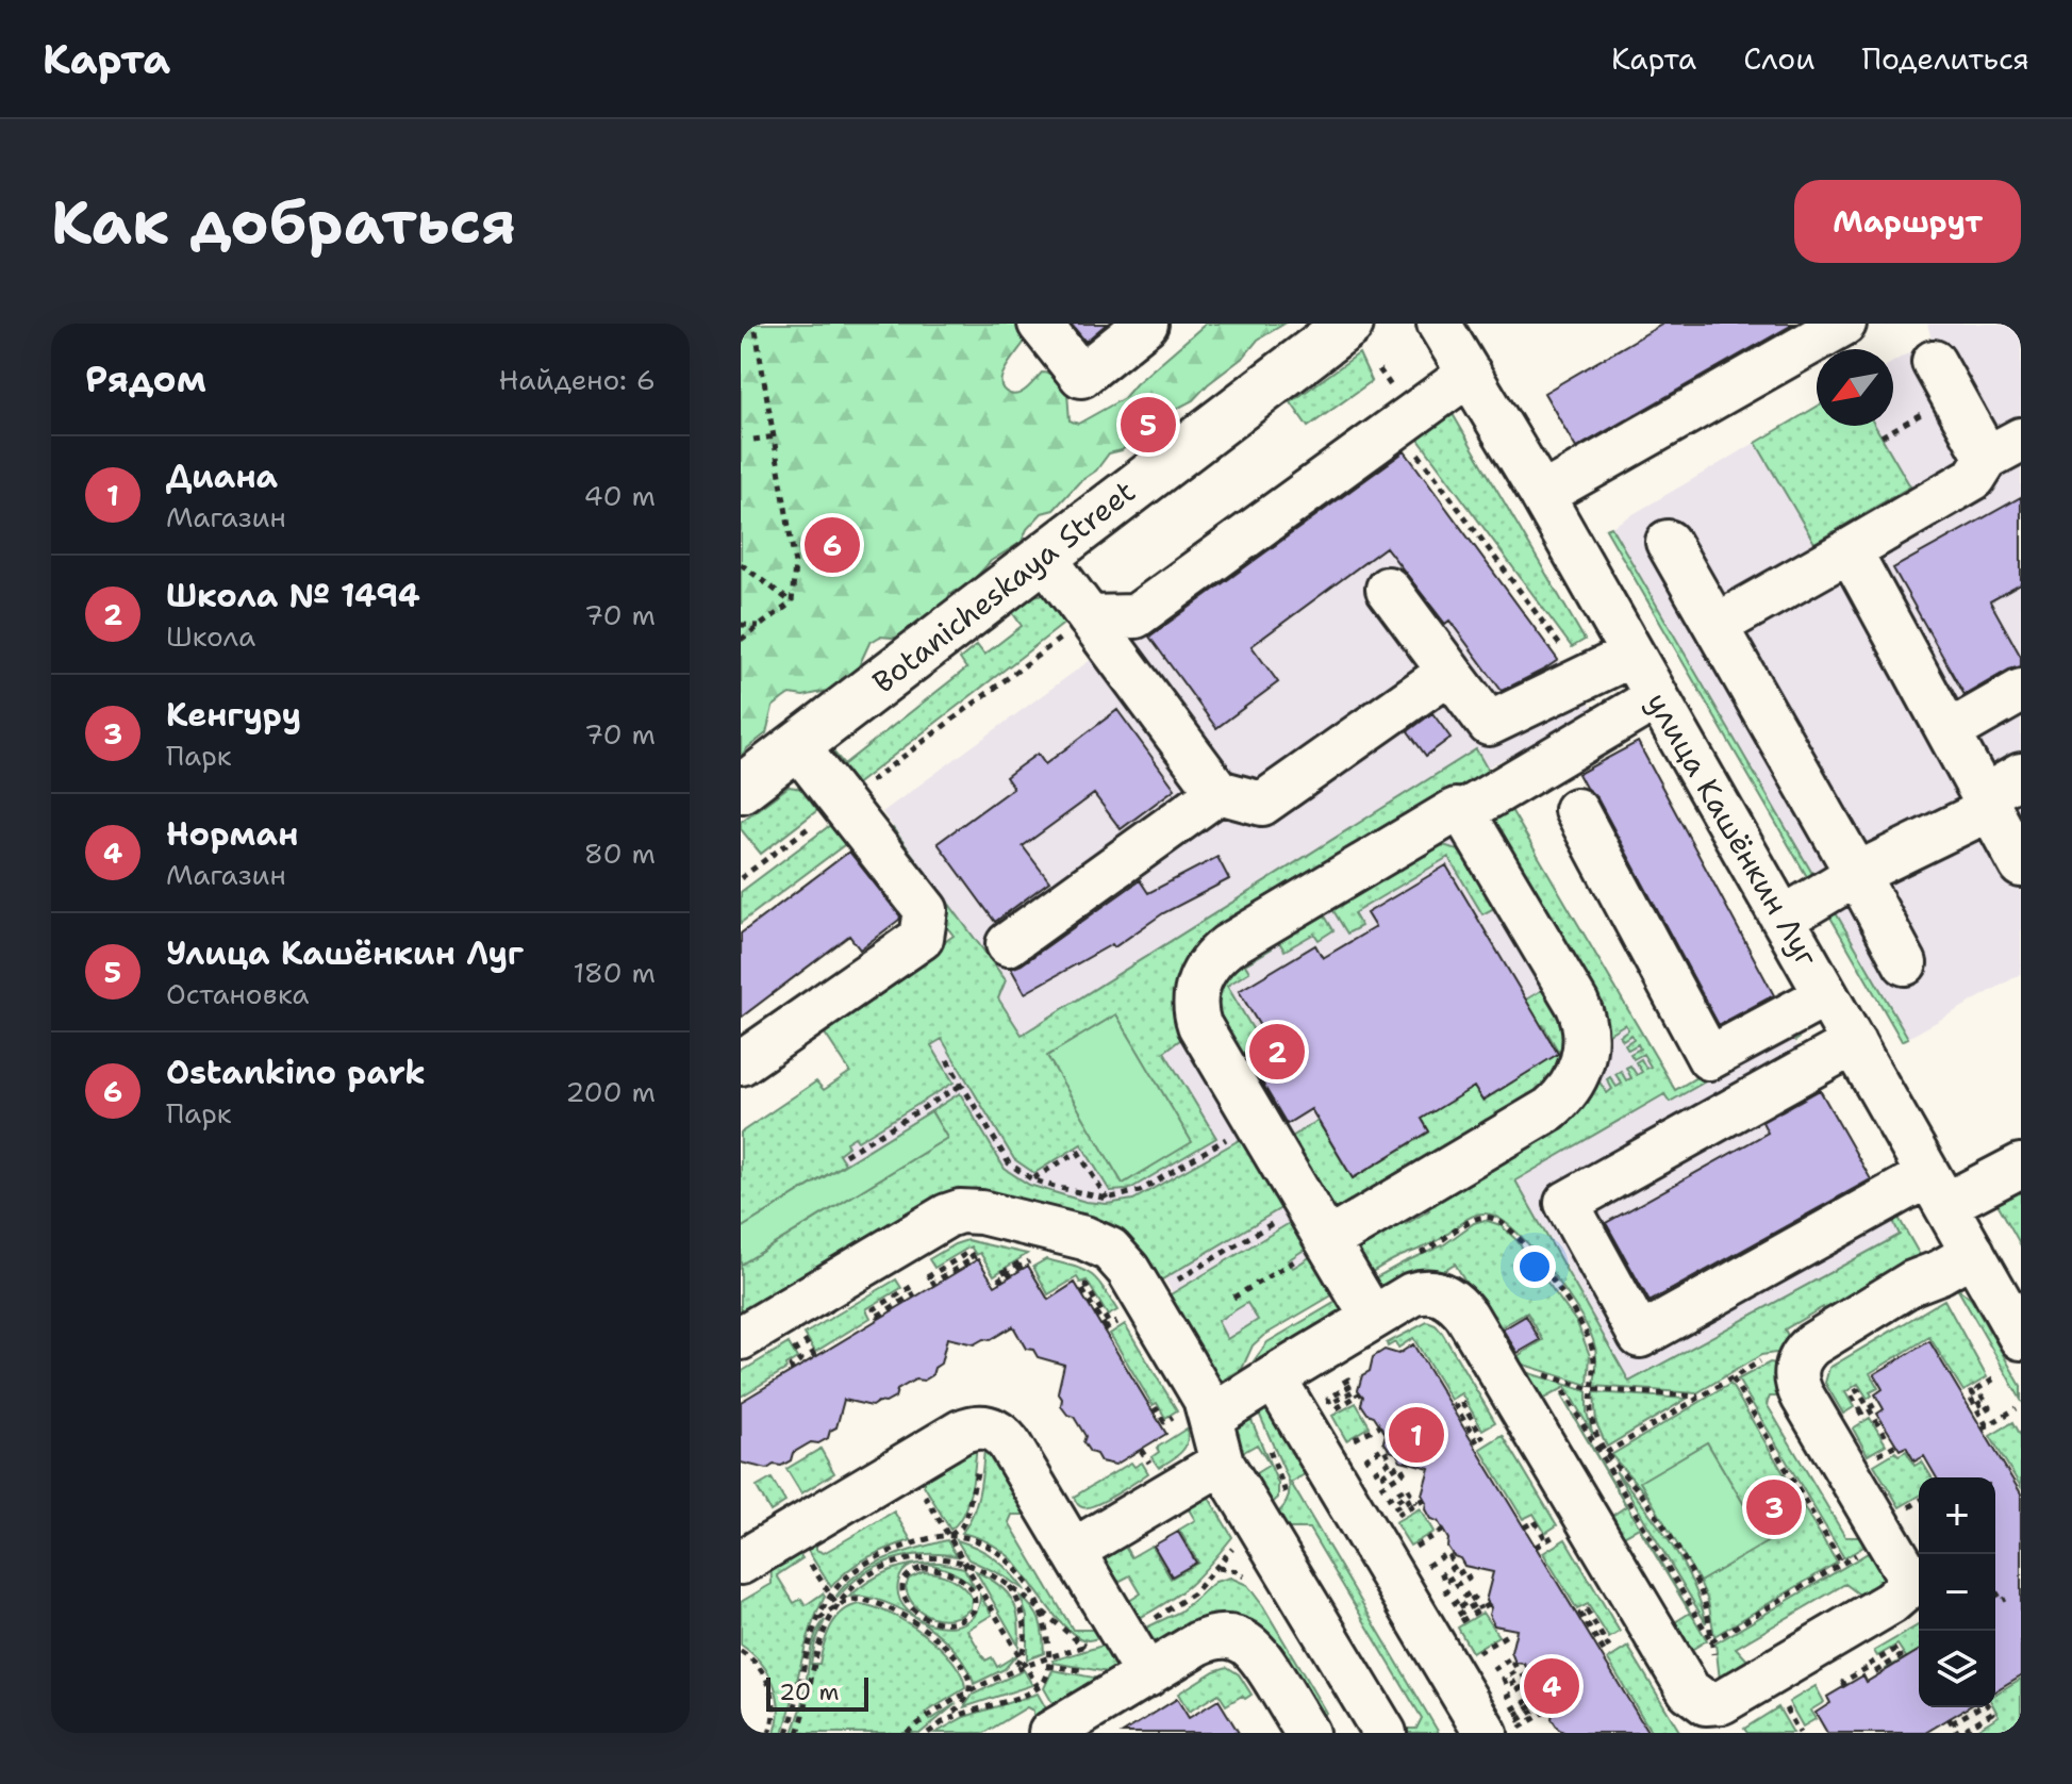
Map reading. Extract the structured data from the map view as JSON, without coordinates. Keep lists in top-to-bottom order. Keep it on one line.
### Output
{"streets":{"main road":["Botanicheskaya Street"],"street":["улица Кашёнкин Луг"]},"scale_bar":"20 m","north":"bottom left","page":{"header":"Карта","nav":["Карта","Слои","Поделиться"],"buttons":"Маршрут","title":"Как добраться","heading":["Рядом","Найдено: 6"],"pins":["5","6","2","1","3","4"],"list":[{"mark":"1","name":"Диана","note":"Магазин","value":"40 m"},{"mark":"2","name":"Школа № 1494","note":"Школа","value":"70 m"},{"mark":"3","name":"Кенгуру","note":"Парк","value":"70 m"},{"mark":"4","name":"Норман","note":"Магазин","value":"80 m"},{"mark":"5","name":"Улица Кашёнкин Луг","note":"Остановка","value":"180 m"},{"mark":"6","name":"Ostankino park","note":"Парк","value":"200 m"}],"map_buttons":["+","−"],"scale":"20 m"}}
